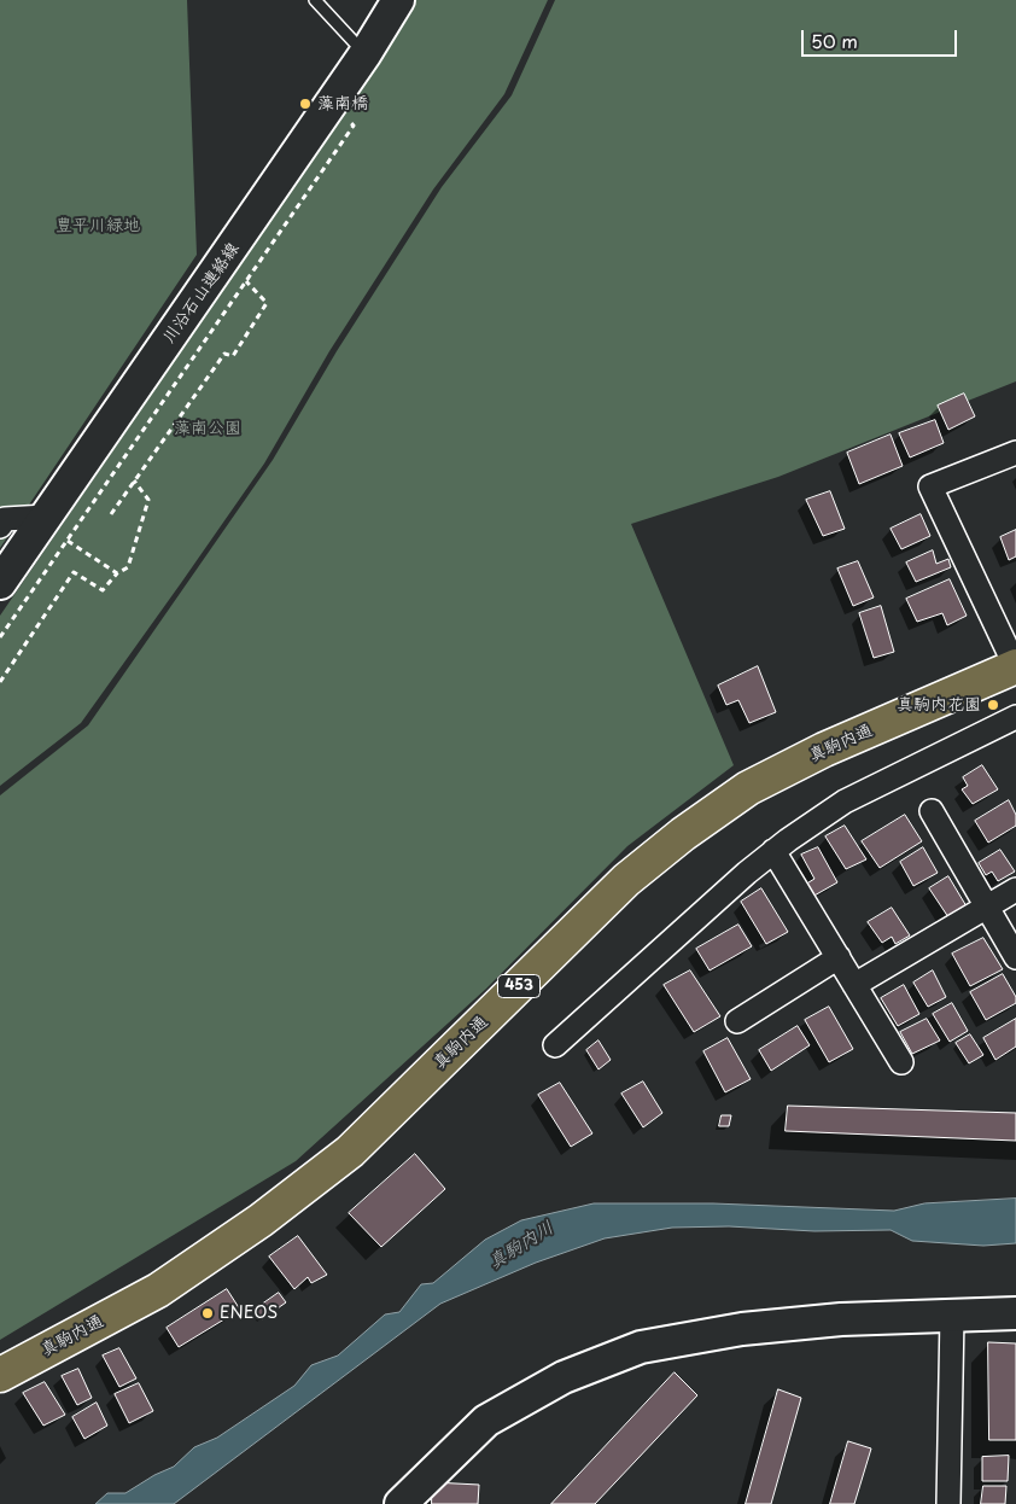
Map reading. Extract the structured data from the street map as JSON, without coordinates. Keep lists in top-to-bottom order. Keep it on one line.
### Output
{"streets":{"highway":["真駒内通","453"],"street":["川沿石山連絡線"]},"water":["真駒内川"],"parks":["豊平川緑地","藻南公園"],"places":["藻南橋","真駒内花園","ENEOS"],"scale_bar":"50 m"}
